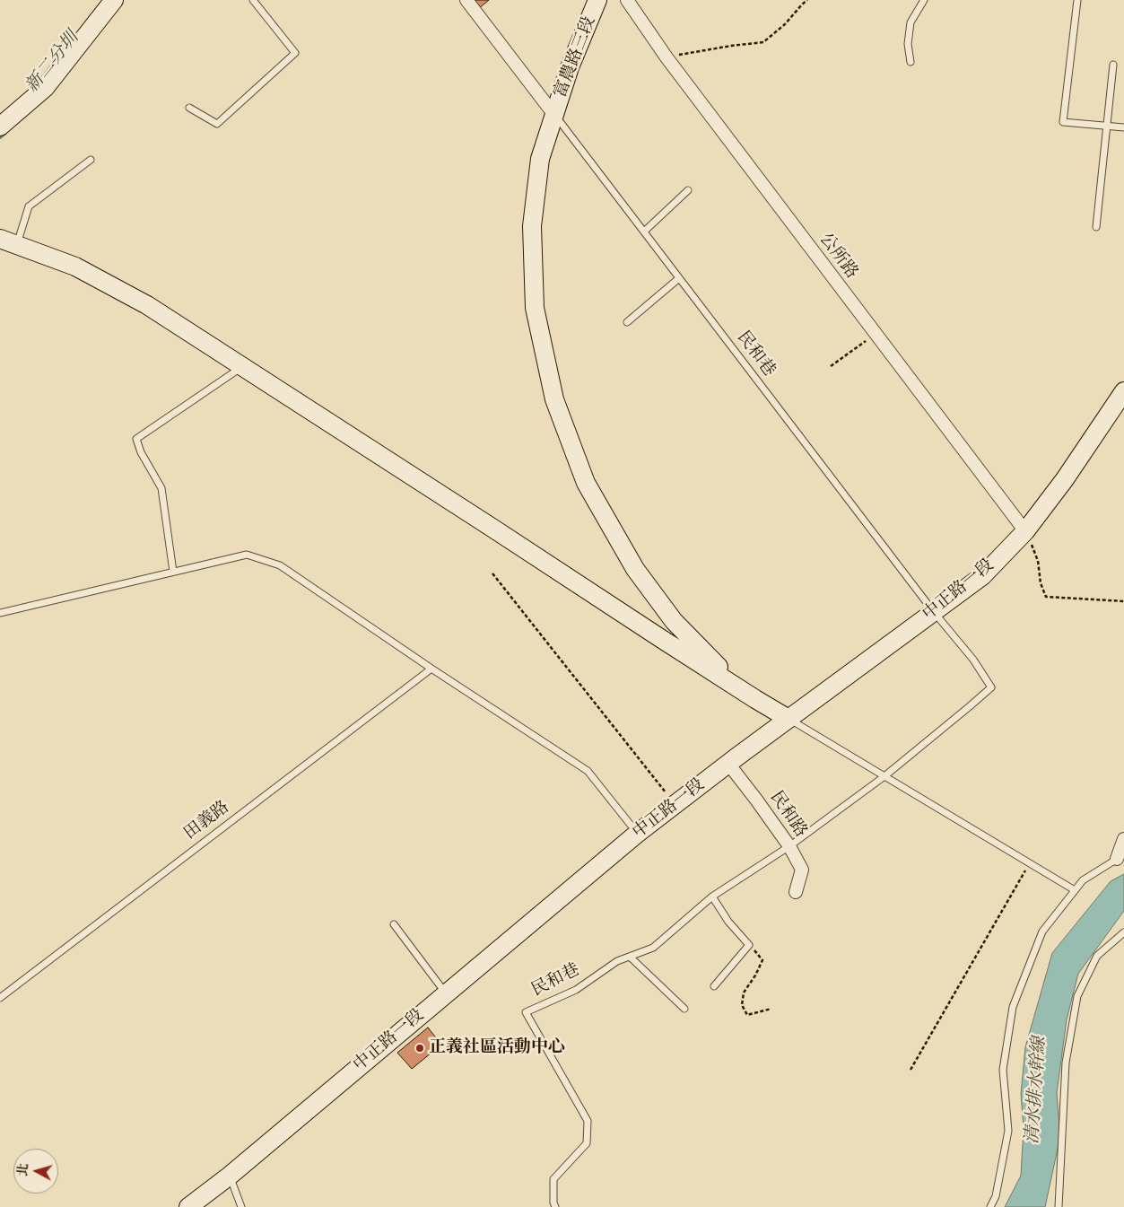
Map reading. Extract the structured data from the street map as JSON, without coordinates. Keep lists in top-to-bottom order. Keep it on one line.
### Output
{"streets":{"street":["富農路三段","公所路","中正路一段","民和路"],"lane":["民和巷","田義路"]},"crossings":[["富農路三段","民和巷"],["公所路","中正路一段"],["民和巷","中正路一段"],["民和巷","民和路"],["中正路一段","民和路"]],"water":["新二分圳","清水排水幹線"],"places":["正義社區活動中心"],"north":"left"}
